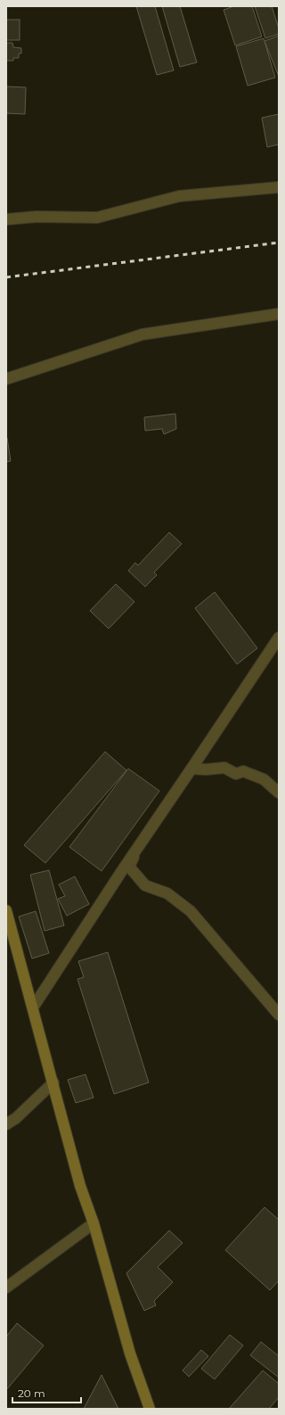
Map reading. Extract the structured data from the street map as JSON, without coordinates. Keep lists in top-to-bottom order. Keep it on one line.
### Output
{"scale_bar":"20 m"}
